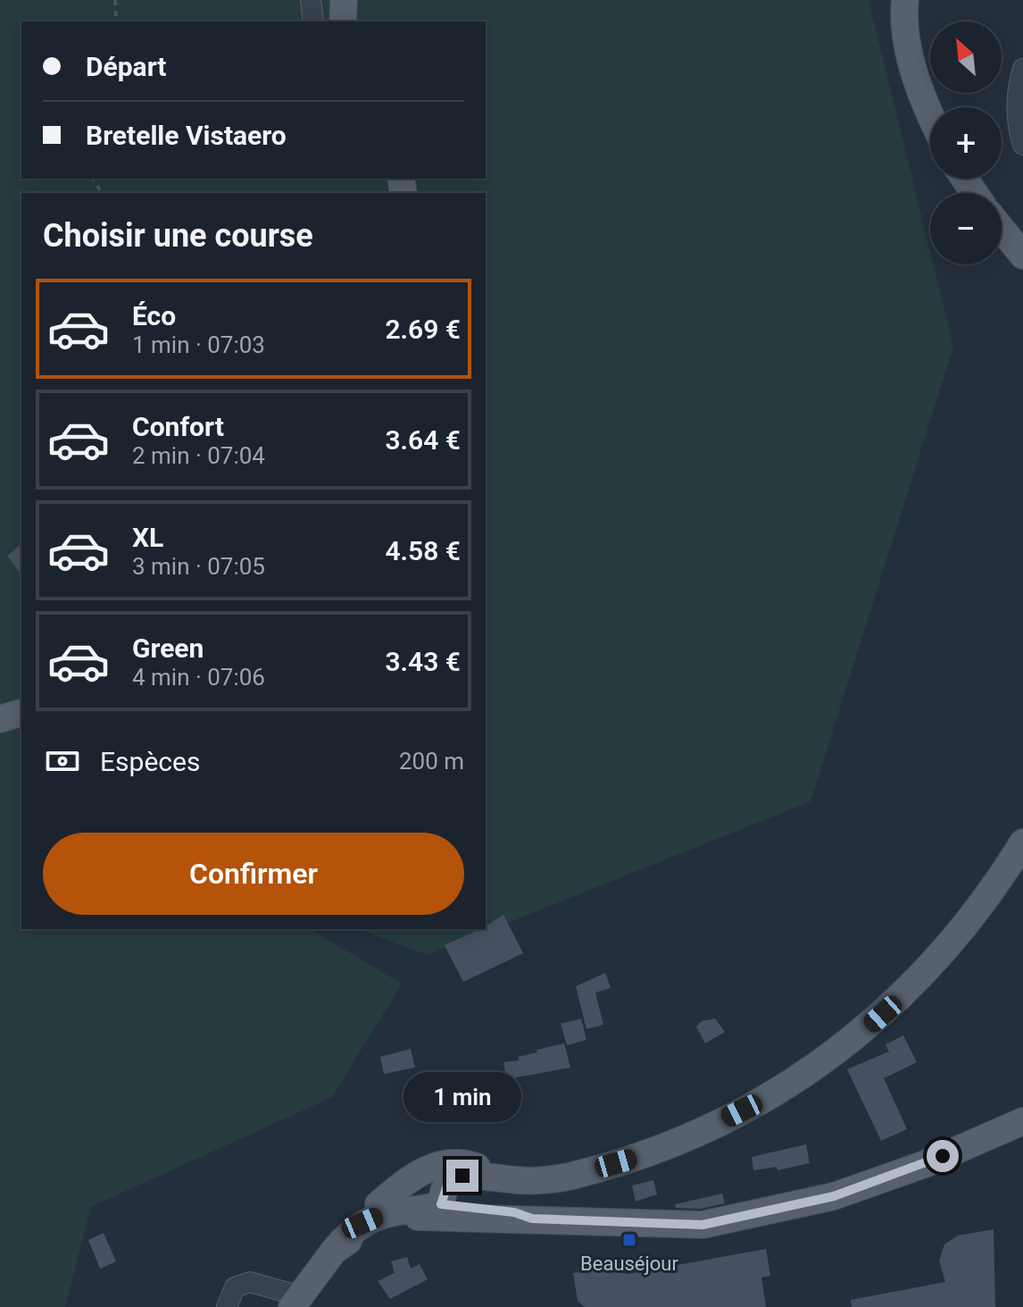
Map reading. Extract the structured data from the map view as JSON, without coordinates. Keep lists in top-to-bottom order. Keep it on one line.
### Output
{"places":{"transit":["Beauséjour"]},"north":"top left","page":{"map_buttons":["+","−"],"banner":["Départ","Bretelle Vistaero"],"heading":"Choisir une course","list":[{"name":"Éco","note":"1 min · 07:03","value":"2.69 €"},{"name":"Confort","note":"2 min · 07:04","value":"3.64 €"},{"name":"XL","note":"3 min · 07:05","value":"4.58 €"},{"name":"Green","note":"4 min · 07:06","value":"3.43 €"}],"pay":["Espèces","200 m"],"buttons":"Confirmer","bubble":"1 min"}}
